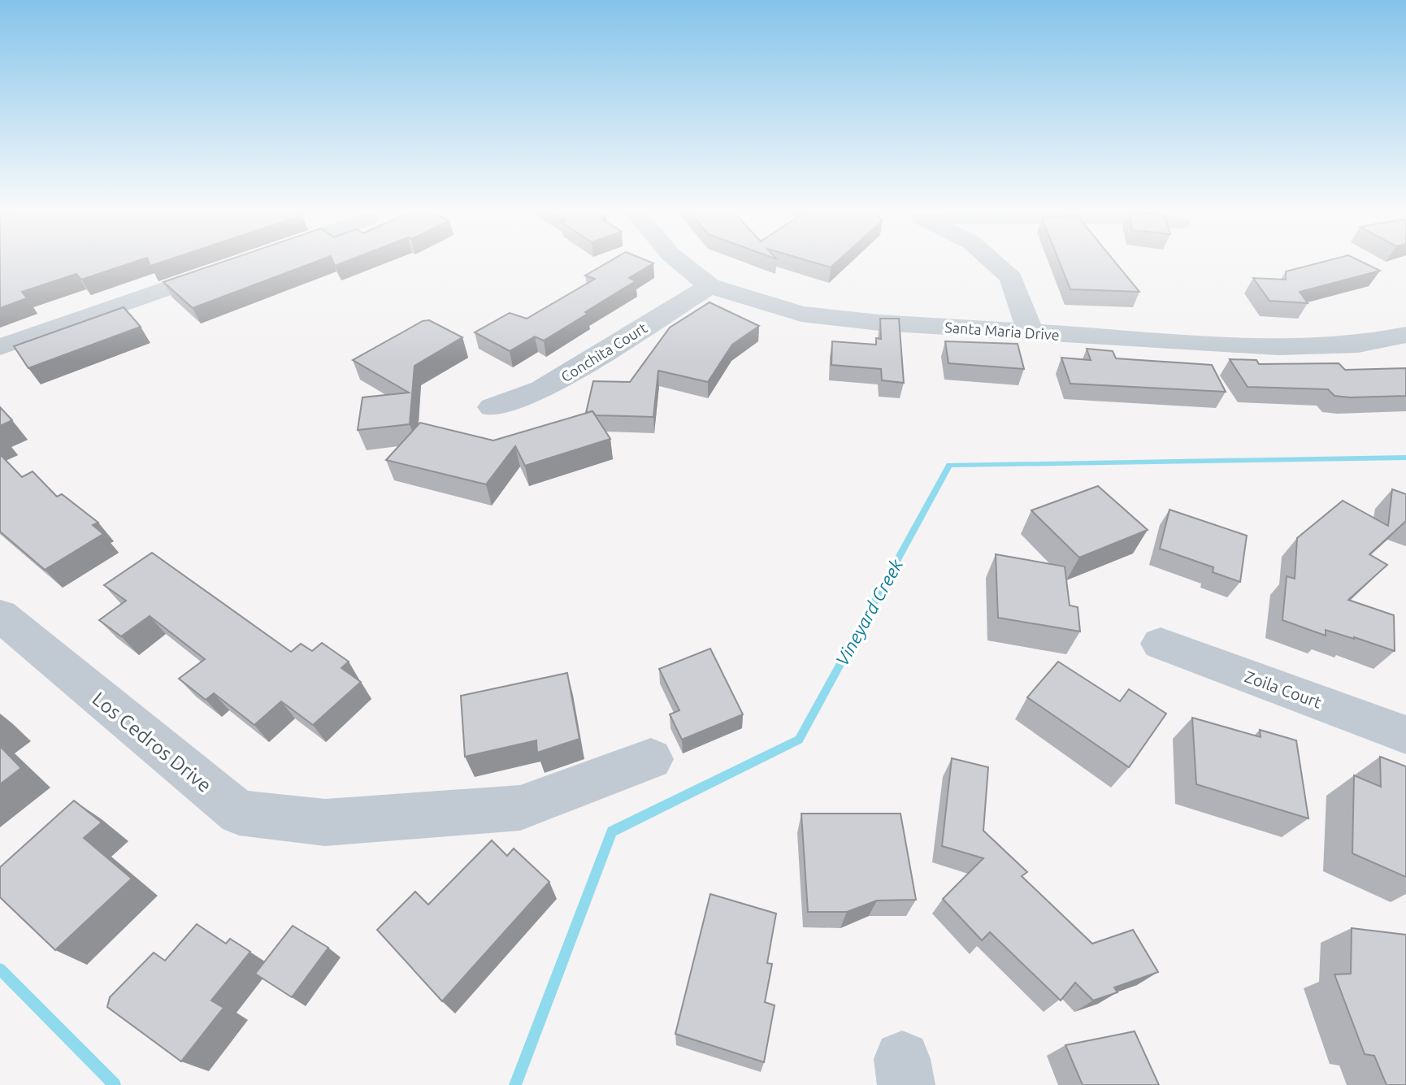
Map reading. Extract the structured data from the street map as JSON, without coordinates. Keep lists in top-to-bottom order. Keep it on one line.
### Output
{"streets":{"street":["Santa Maria Drive","Conchita Court","Zoila Court","Los Cedros Drive"]},"crossings":[["Santa Maria Drive","Conchita Court"]],"water":["Vineyard Creek"]}
